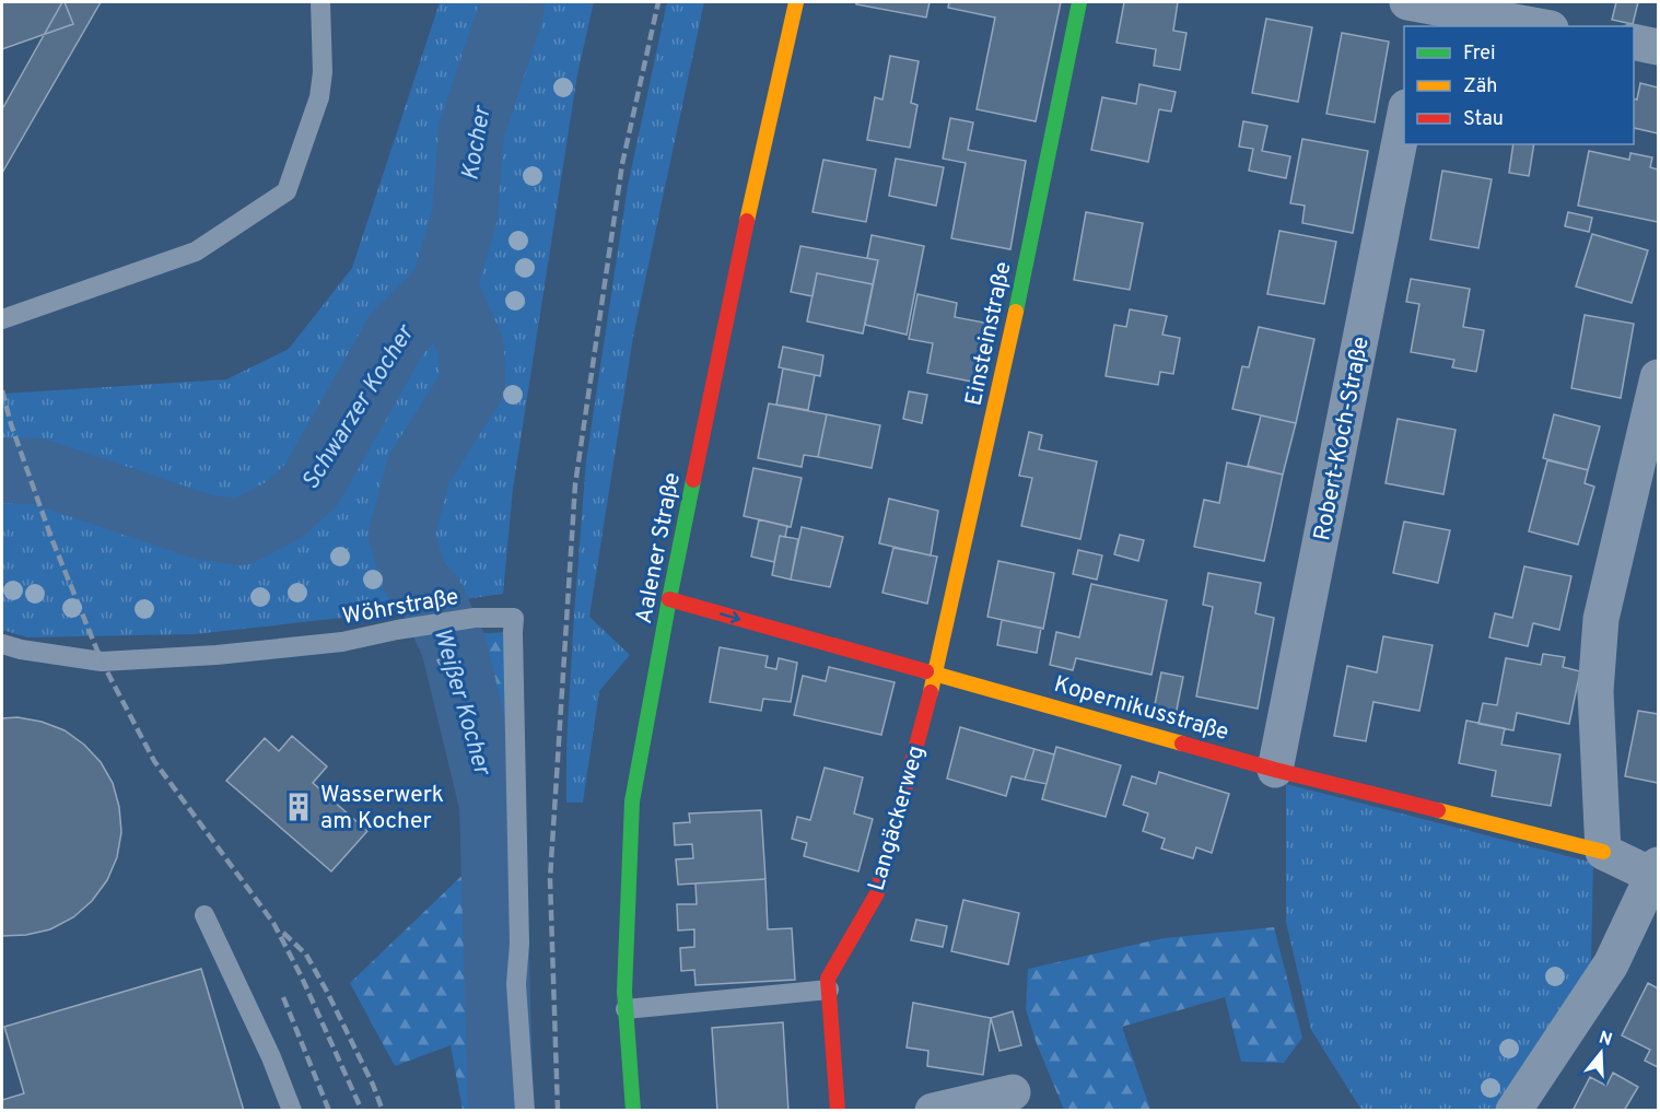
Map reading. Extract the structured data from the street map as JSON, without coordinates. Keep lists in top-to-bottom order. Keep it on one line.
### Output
{"streets":{"street":["Einsteinstraße","Robert-Koch-Straße","Aalener Straße","Kopernikusstraße","Langäckerweg"],"lane":["Wöhrstraße"]},"crossings":[["Einsteinstraße","Kopernikusstraße"],["Einsteinstraße","Langäckerweg"],["Robert-Koch-Straße","Kopernikusstraße"],["Aalener Straße","Kopernikusstraße"],["Kopernikusstraße","Langäckerweg"]],"water":["Kocher","Schwarzer Kocher","Weißer Kocher"],"places":{"building":["Wasserwerk am Kocher"]},"legend":["Frei","Zäh","Stau"],"north":"top"}
